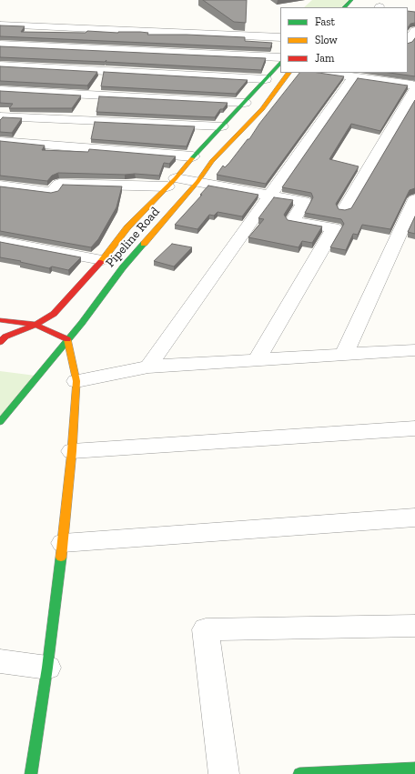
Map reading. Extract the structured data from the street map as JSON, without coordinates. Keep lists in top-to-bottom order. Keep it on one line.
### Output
{"streets":{"main road":["Pipeline Road"]},"legend":["Fast","Slow","Jam"]}
